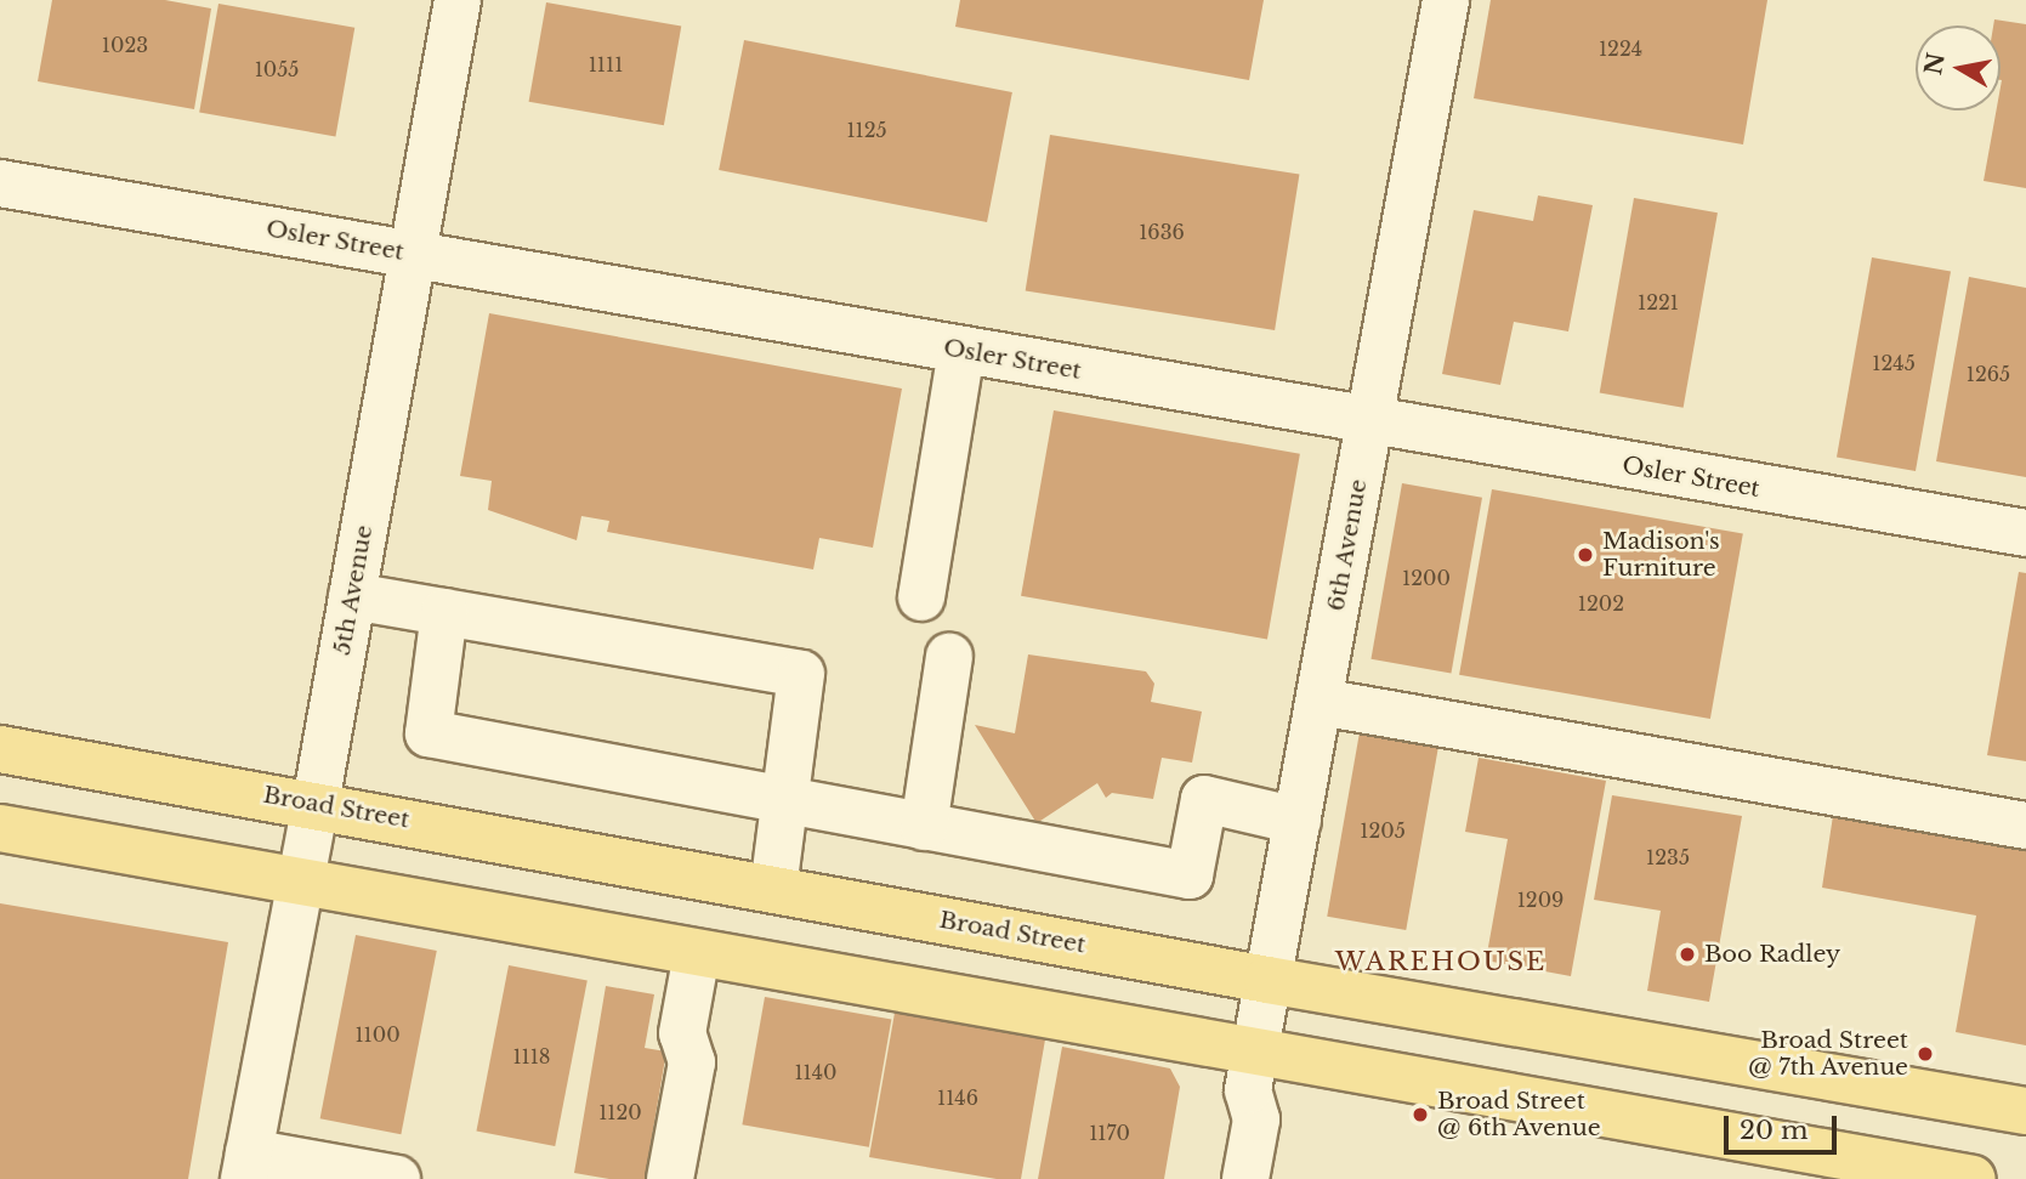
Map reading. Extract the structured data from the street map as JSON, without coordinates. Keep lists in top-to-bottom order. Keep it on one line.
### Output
{"streets":{"main road":["Broad Street"],"street":["Osler Street","6th Avenue","5th Avenue"]},"crossings":[["Osler Street","6th Avenue"],["Osler Street","5th Avenue"],["6th Avenue","Broad Street"],["5th Avenue","Broad Street"]],"districts":["WAREHOUSE"],"places":["Madison's Furniture","Boo Radley","Broad Street @ 7th Avenue","Broad Street @ 6th Avenue"],"house_numbers":["1023","1224","1111","1055","1125","1636","1221","1245","1265","1200","1202","1205","1235","1209","1100","1118","1140","1146","1120","1170"],"scale_bar":"20 m","north":"left"}
